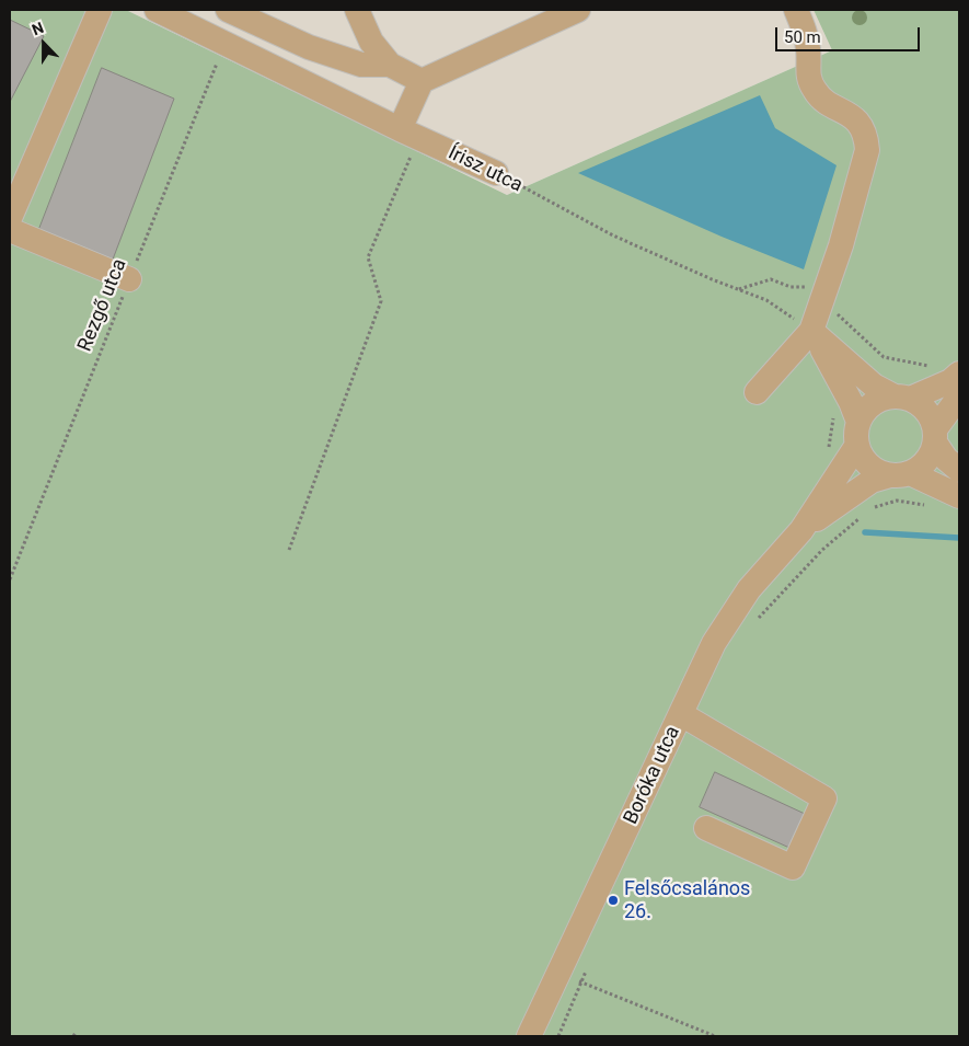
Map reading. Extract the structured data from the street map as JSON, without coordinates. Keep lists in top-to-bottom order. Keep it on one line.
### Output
{"streets":{"street":["Írisz utca","Boróka utca"],"path":["Rezgő utca"]},"crossings":[["Írisz utca","Rezgő utca"]],"places":["Felsőcsalános 26."],"scale_bar":"50 m","north":"top"}
